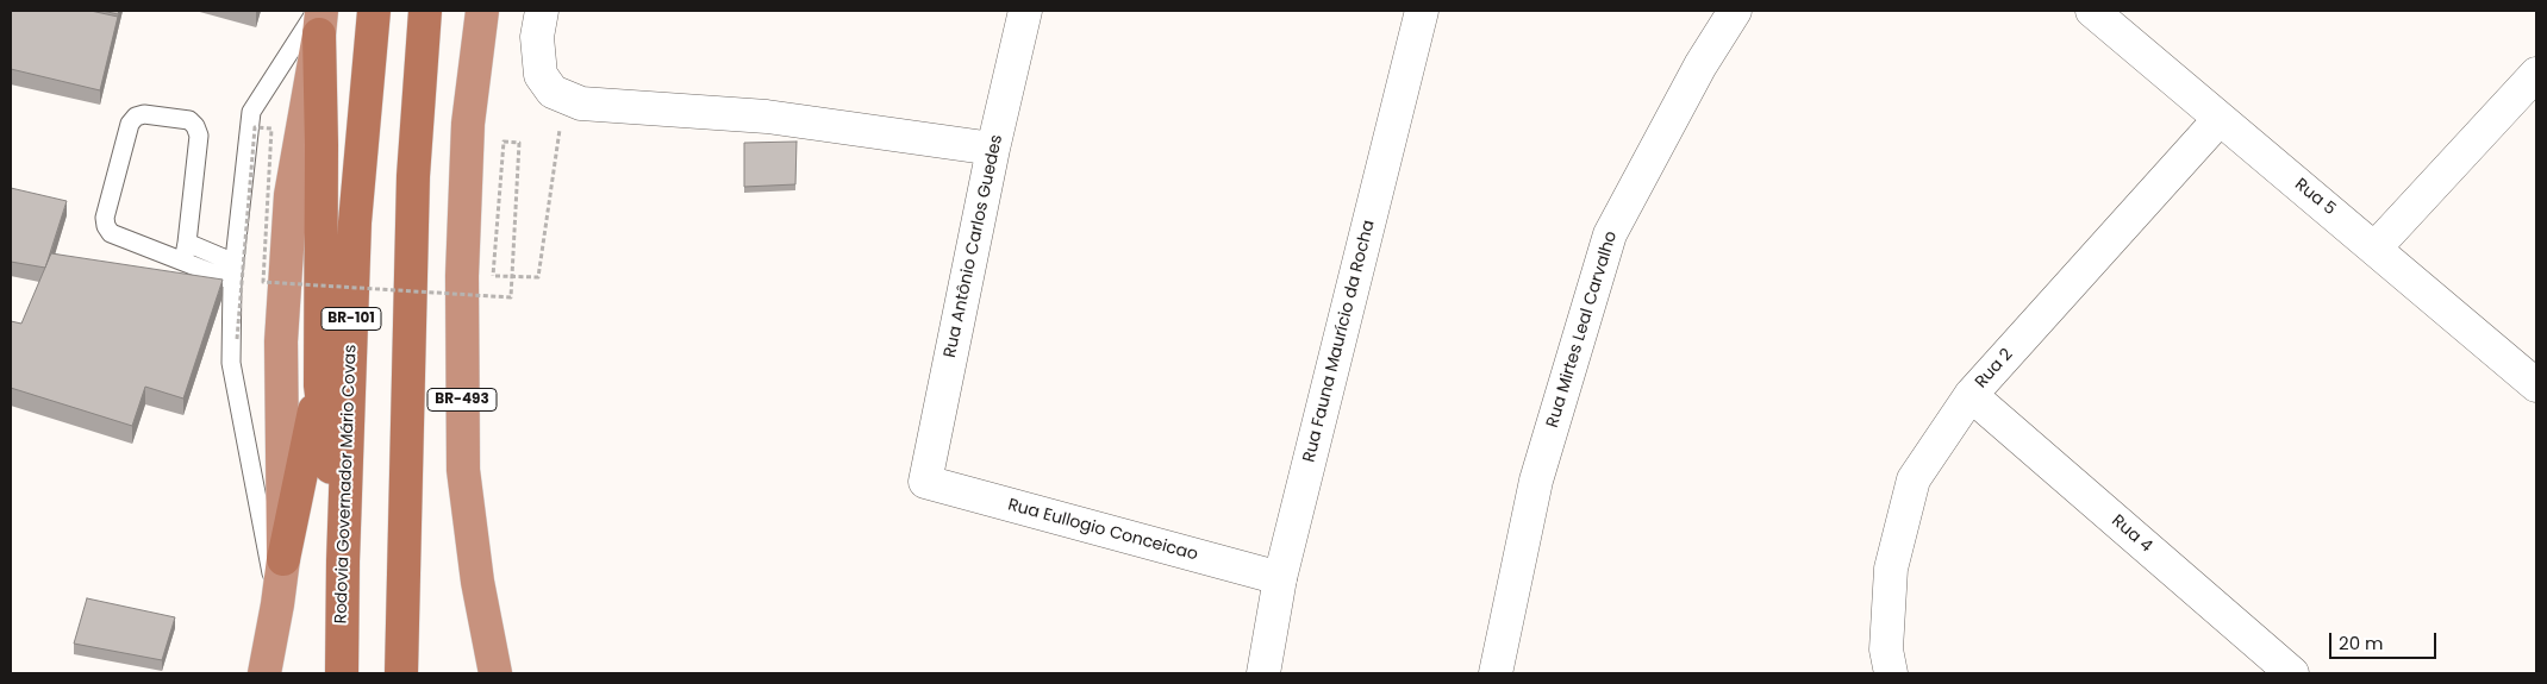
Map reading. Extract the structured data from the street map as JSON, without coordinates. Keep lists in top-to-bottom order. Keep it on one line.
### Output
{"streets":{"highway":["BR-101","BR-493","Rodovia Governador Mário Covas"],"street":["Rua 5","Rua Antônio Carlos Guedes","Rua Mirtes Leal Carvalho","Rua Fauna Maurício da Rocha","Rua 2","Rua Eullogio Conceicao","Rua 4"]},"crossings":[["Rua 5","Rua 2"],["Rua Antônio Carlos Guedes","Rua Eullogio Conceicao"],["Rua Fauna Maurício da Rocha","Rua Eullogio Conceicao"],["Rua 2","Rua 4"]],"scale_bar":"20 m"}
